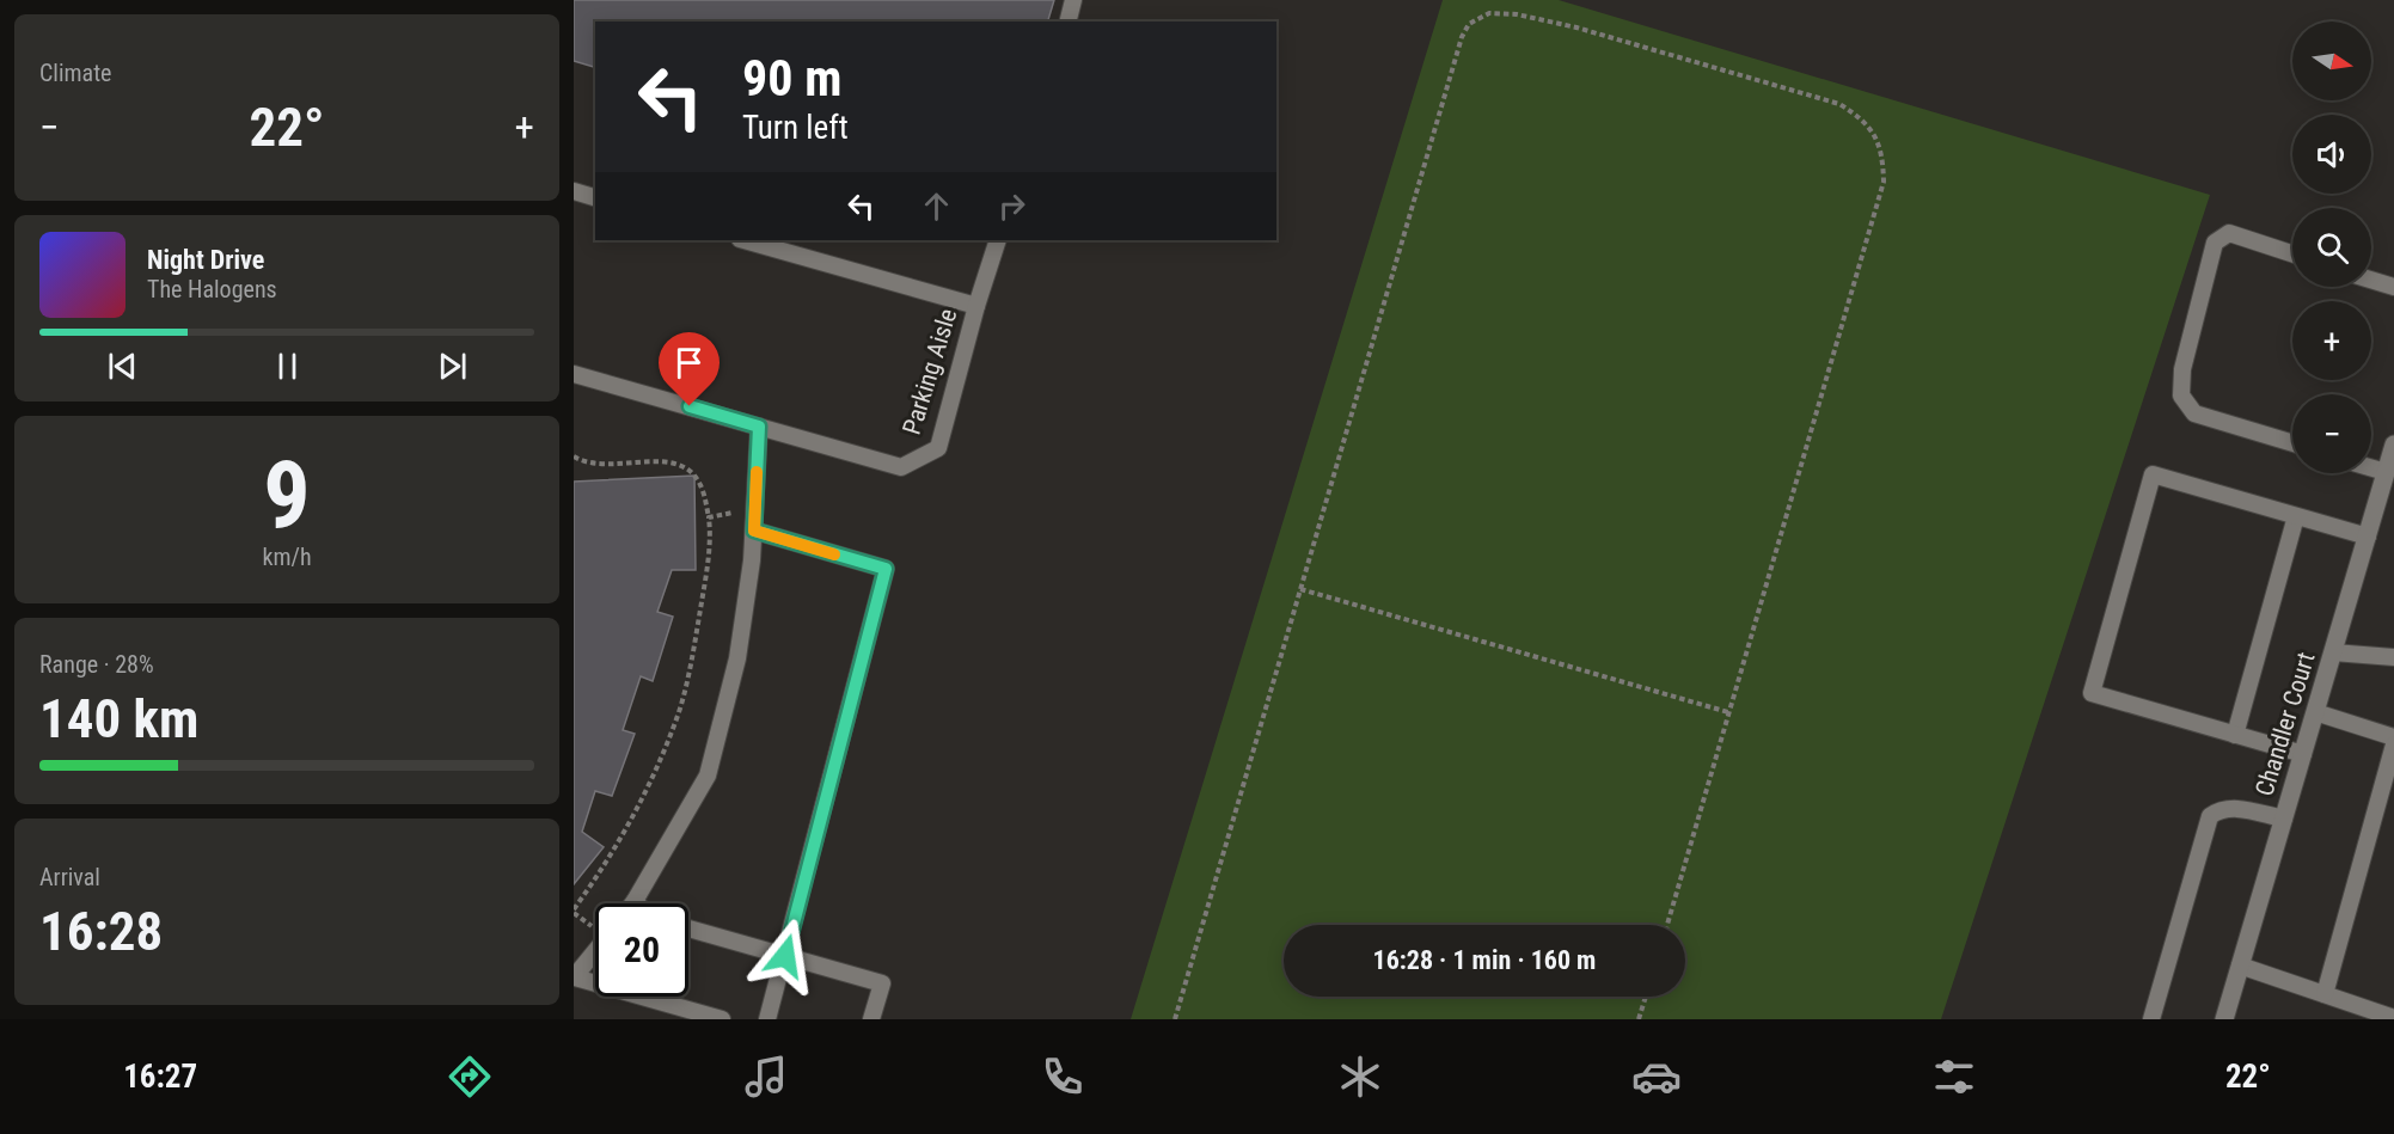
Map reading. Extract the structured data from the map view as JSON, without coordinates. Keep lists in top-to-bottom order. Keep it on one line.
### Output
{"streets":{"street":["Chandler Court"],"lane":["Parking Aisle"]},"north":"right","page":{"tile":["Climate",["9","km/h"],["Range · 28%","140 km"],["Arrival","16:28"]],"map_buttons":["+","−"],"turn":["90 m","Turn left"],"heat":["−","22°","+"],"song":["Night Drive","The Halogens"],"limit":"20","trip":"16:28 · 1 min · 160 m","tabs":["16:27","22°"]}}
